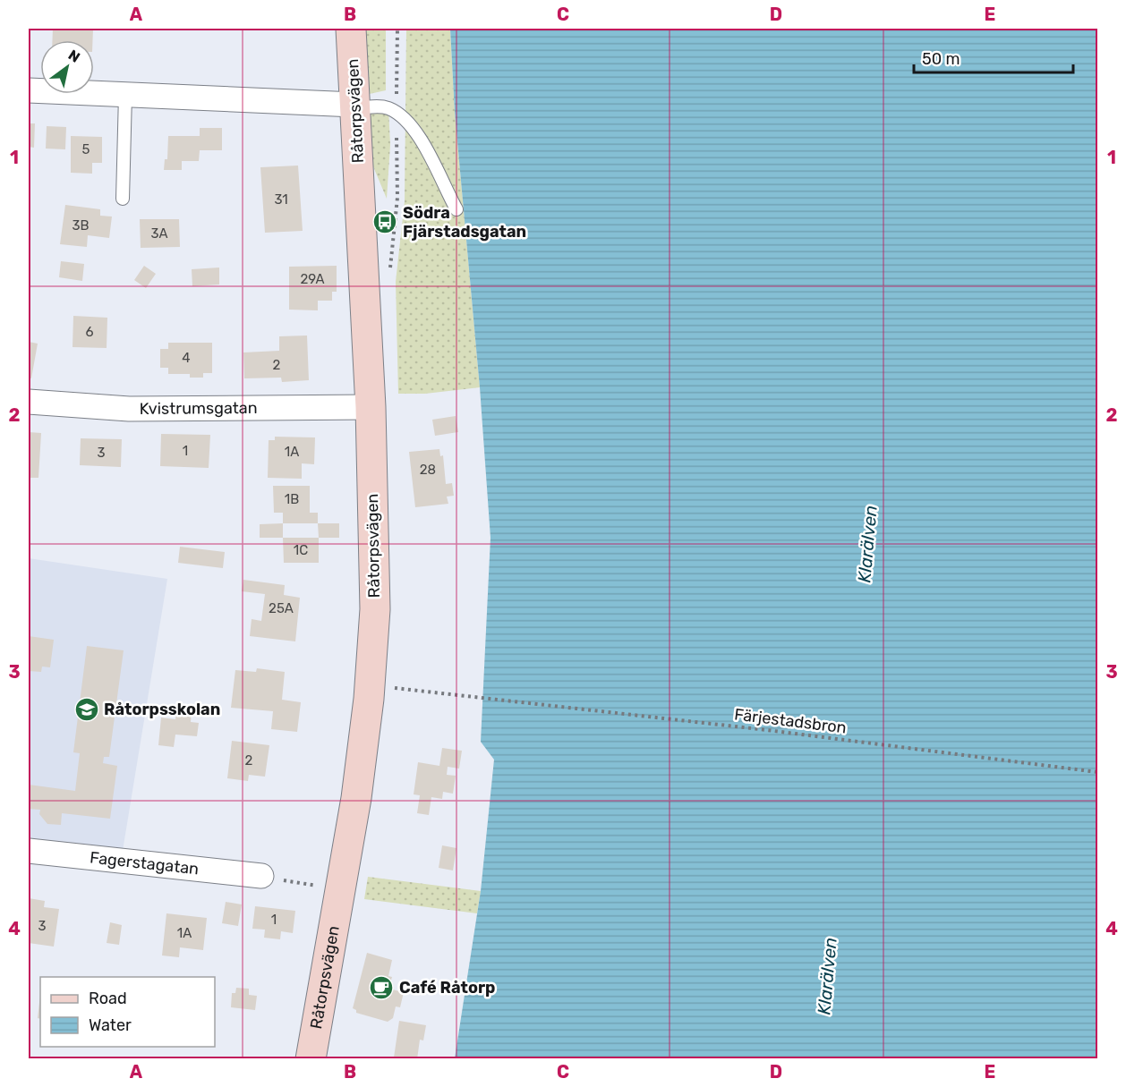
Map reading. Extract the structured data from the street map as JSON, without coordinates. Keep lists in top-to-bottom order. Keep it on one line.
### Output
{"streets":{"street":["Råtorpsvägen","Kvistrumsgatan","Fagerstagatan"],"path":["Färjestadsbron"]},"crossings":[["Råtorpsvägen","Kvistrumsgatan"]],"water":["Klarälven"],"places":{"bus stop":["Södra Fjärstadsgatan"],"school or university":["Råtorpsskolan"],"cafe":["Café Råtorp"]},"house_numbers":["5","31","3B","3A","29A","6","4","2","1","1A","3","28","1B","1C","25A","2","1","3","1A"],"legend":["Road","Water"],"scale_bar":"50 m","north":"top right","grid":{"columns":["A","B","C","D","E"],"rows":["1","2","3","4"]}}
